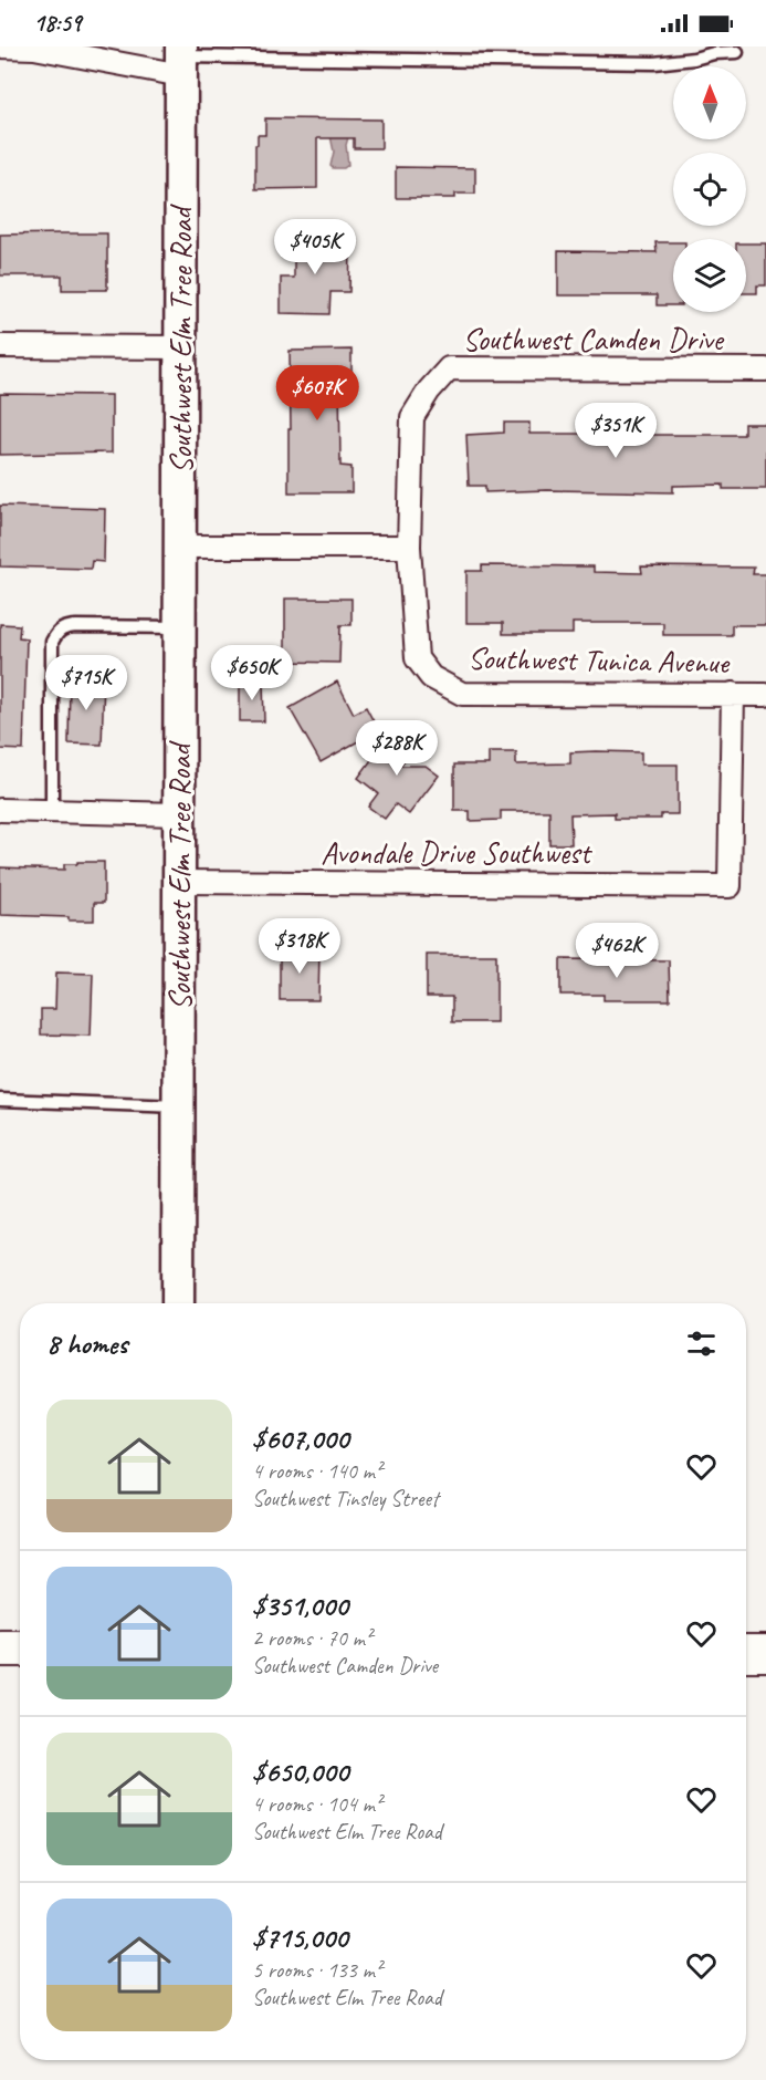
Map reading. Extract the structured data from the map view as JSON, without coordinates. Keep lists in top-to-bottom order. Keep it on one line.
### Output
{"streets":{"street":["Southwest Camden Drive","Southwest Elm Tree Road","Southwest Tunica Avenue","Avondale Drive Southwest"]},"crossings":[["Southwest Camden Drive","Southwest Tunica Avenue"],["Southwest Elm Tree Road","Avondale Drive Southwest"],["Southwest Tunica Avenue","Avondale Drive Southwest"]],"north":"top","page":{"status":"18:59","price":["$405K","$607K","$351K","$650K","$715K","$288K","$318K","$462K"],"heading":"8 homes","list":[{"name":"$607,000","note":"4 rooms · 140 m² · Southwest Tinsley Street"},{"name":"$351,000","note":"2 rooms · 70 m² · Southwest Camden Drive"},{"name":"$650,000","note":"4 rooms · 104 m² · Southwest Elm Tree Road"},{"name":"$715,000","note":"5 rooms · 133 m² · Southwest Elm Tree Road"}]}}
